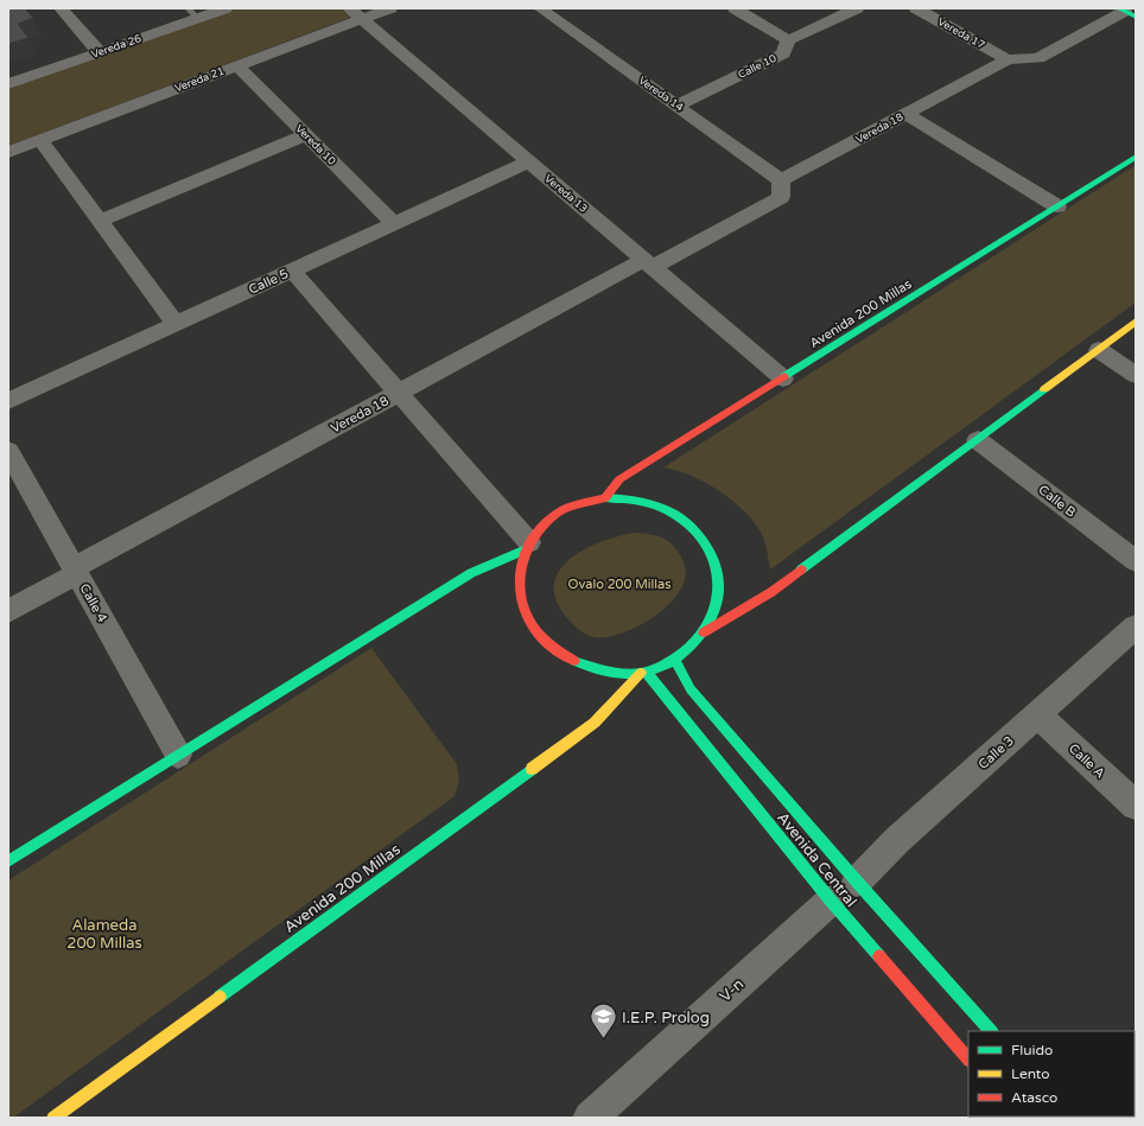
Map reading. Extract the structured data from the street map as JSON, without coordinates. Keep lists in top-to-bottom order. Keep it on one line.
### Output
{"streets":{"main road":["Avenida 200 Millas","Avenida Central"],"street":["Vereda 17","Vereda 26","Calle 10","Vereda 21","Vereda 14","Vereda 18","Vereda 10","Vereda 13","Calle 5","Calle B","Calle 4","Calle 3","Calle A","V-n"]},"crossings":[["Vereda 17","Vereda 18"],["Calle 10","Vereda 14"],["Vereda 21","Vereda 10"],["Vereda 21","Vereda 13"],["Vereda 14","Vereda 18"],["Vereda 18","Vereda 13"],["Vereda 18","Calle 4"],["Vereda 10","Calle 5"],["Vereda 13","Calle 5"],["Vereda 13","Avenida 200 Millas"],["Avenida 200 Millas","Avenida Central"],["Calle 3","Calle A"],["Calle 3","Avenida Central"],["Avenida Central","V-n"]],"parks":["Ovalo 200 Millas","Alameda 200 Millas"],"places":{"school or university":["I.E.P. Prolog"]},"legend":["Fluido","Lento","Atasco"]}
